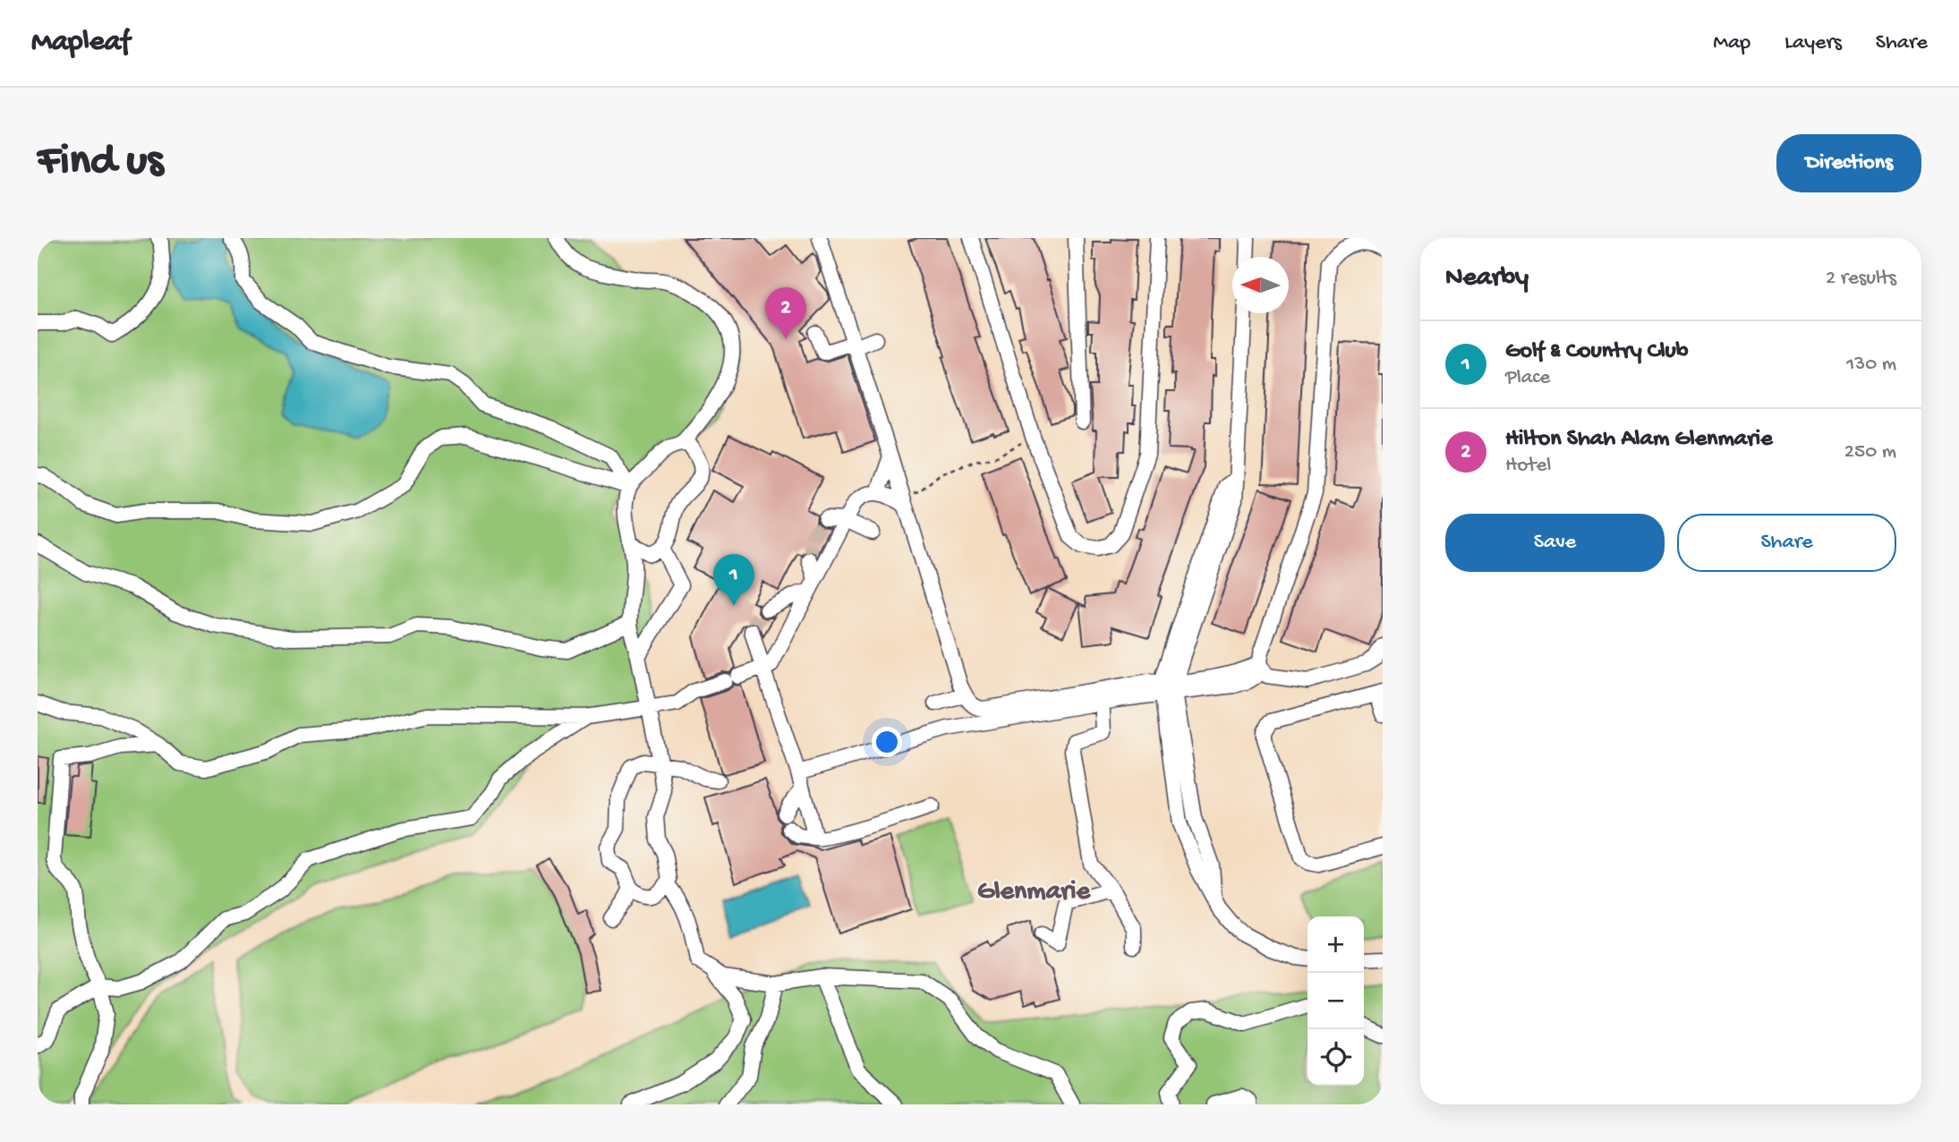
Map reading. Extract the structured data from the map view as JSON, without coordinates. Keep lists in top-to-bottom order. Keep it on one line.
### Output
{"districts":["Glenmarie"],"north":"left","page":{"header":"Mapleaf","nav":["Map","Layers","Share"],"buttons":["Directions",["Save","Share"]],"title":"Find us","heading":["Nearby","2 results"],"pins":["2","1"],"list":[{"mark":"1","name":"Golf & Country Club","note":"Place","value":"130 m"},{"mark":"2","name":"Hilton Shah Alam Glenmarie","note":"Hotel","value":"250 m"}],"map_buttons":["+","−"]}}
